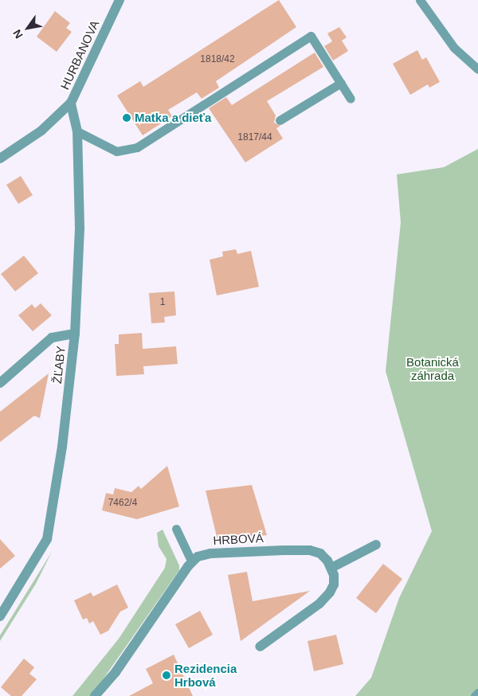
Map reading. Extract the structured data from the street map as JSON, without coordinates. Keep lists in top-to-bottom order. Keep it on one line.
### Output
{"streets":{"street":["HURBANOVA","ŽĽABY","HRBOVÁ"]},"crossings":[["HURBANOVA","ŽĽABY"]],"parks":["Botanická záhrada"],"places":["Matka a dieťa","Rezidencia Hrbová"],"house_numbers":["1818/42","1817/44","1","7462/4"],"north":"bottom left"}
